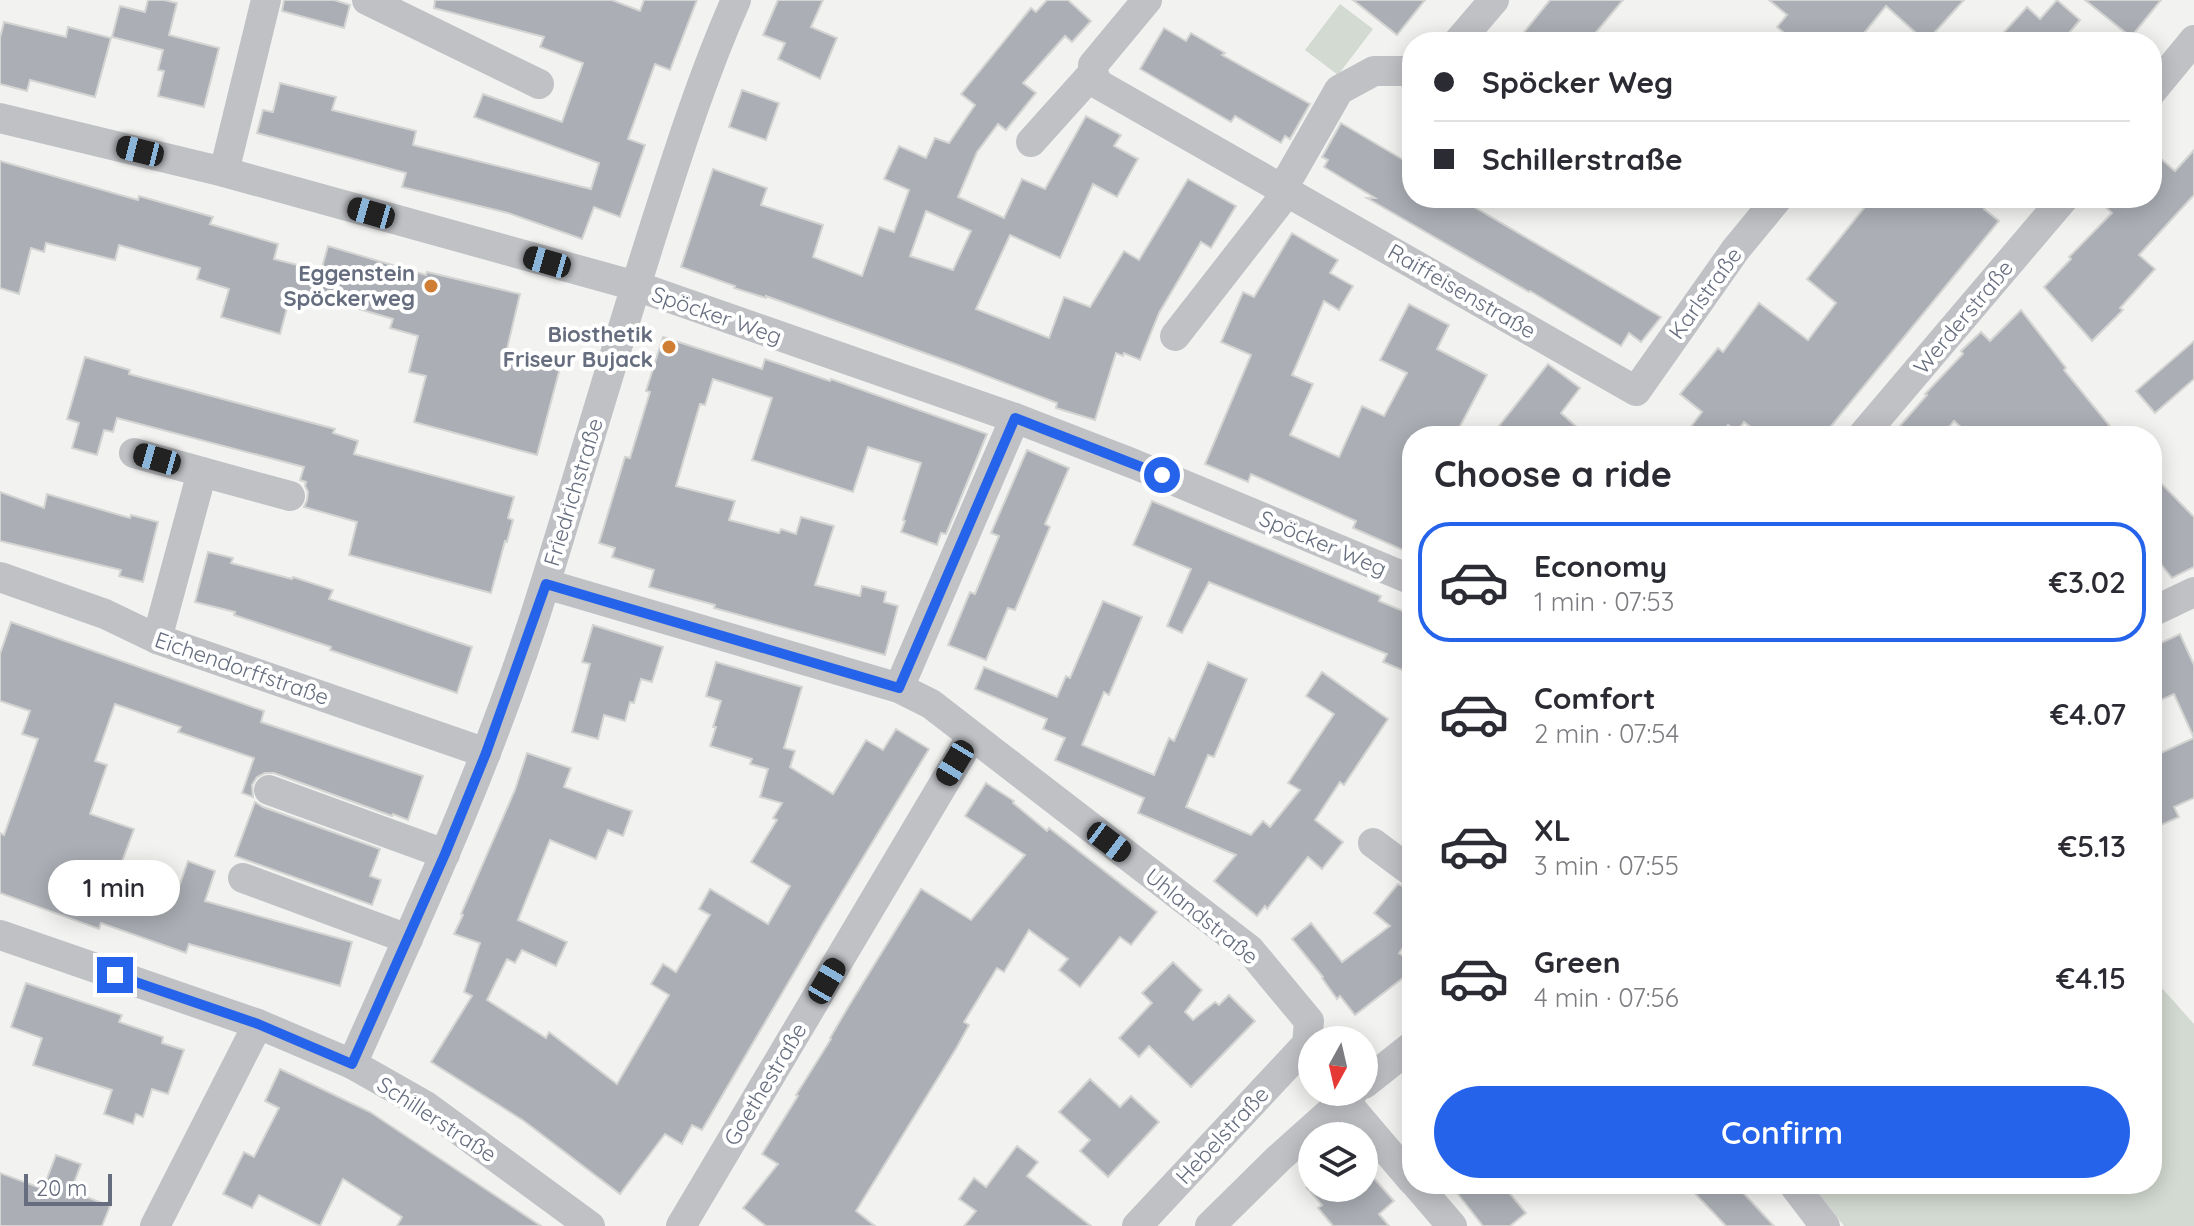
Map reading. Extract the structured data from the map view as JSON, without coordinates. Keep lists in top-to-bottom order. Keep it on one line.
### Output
{"streets":{"street":["Raiffeisenstraße","Karlstraße","Spöcker Weg","Werderstraße","Friedrichstraße","Eichendorffstraße","Uhlandstraße","Goethestraße","Schillerstraße","Hebelstraße"]},"crossings":[["Raiffeisenstraße","Karlstraße"],["Spöcker Weg","Friedrichstraße"],["Friedrichstraße","Eichendorffstraße"],["Friedrichstraße","Uhlandstraße"],["Friedrichstraße","Schillerstraße"],["Uhlandstraße","Goethestraße"]],"places":["Eggenstein Spöckerweg","Biosthetik Friseur Bujack"],"scale_bar":"20 m","north":"bottom","page":{"banner":["Spöcker Weg","Schillerstraße"],"heading":"Choose a ride","list":[{"name":"Economy","note":"1 min · 07:53","value":"€3.02"},{"name":"Comfort","note":"2 min · 07:54","value":"€4.07"},{"name":"XL","note":"3 min · 07:55","value":"€5.13"},{"name":"Green","note":"4 min · 07:56","value":"€4.15"}],"bubble":"1 min","buttons":"Confirm","scale":"20 m"}}
